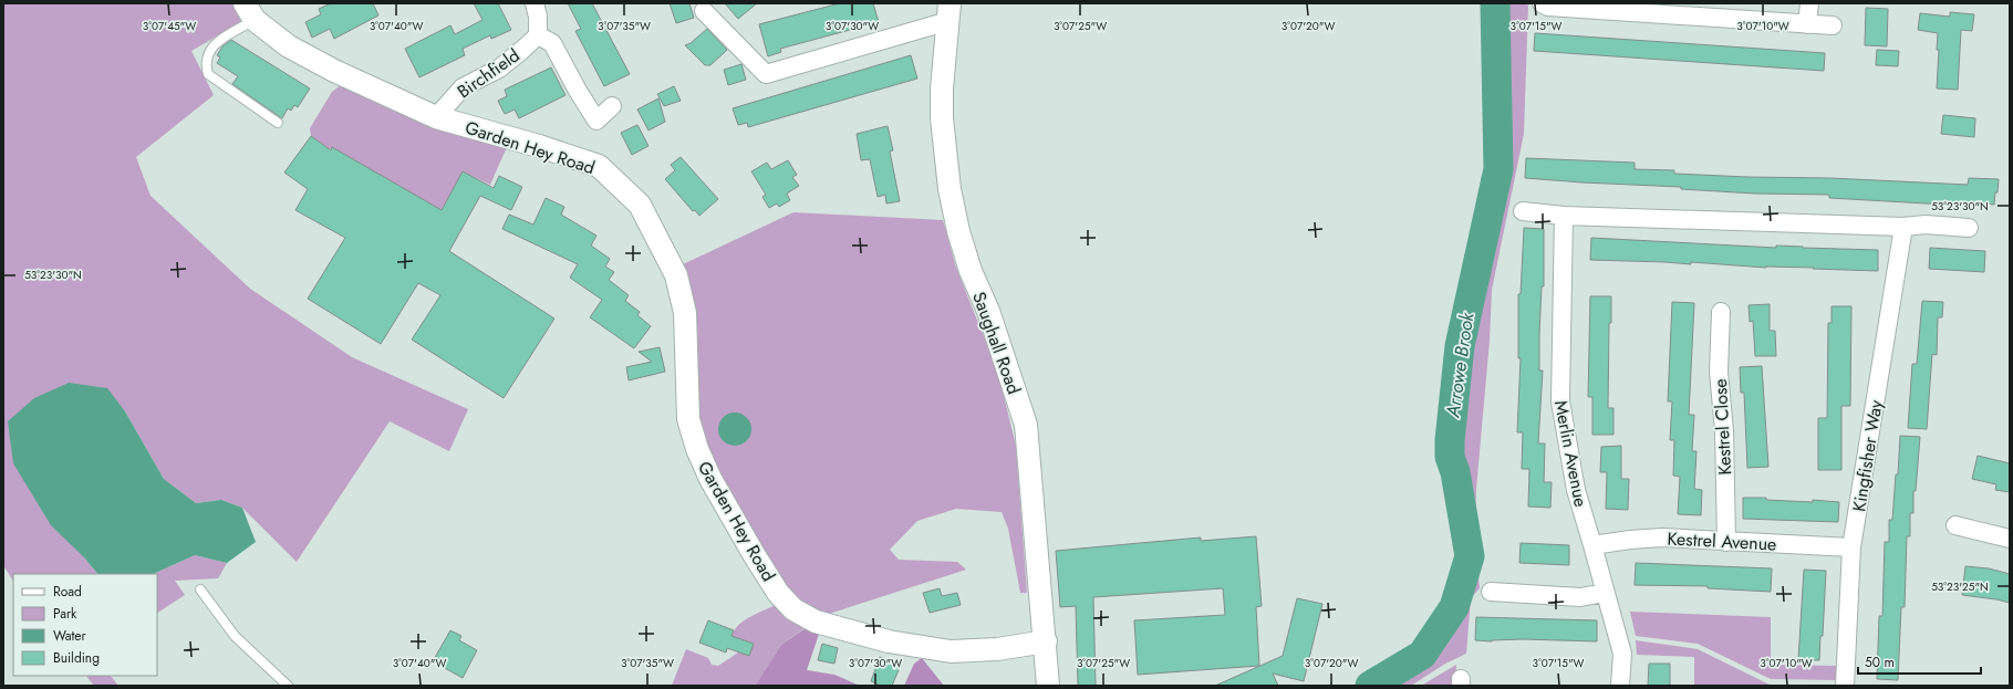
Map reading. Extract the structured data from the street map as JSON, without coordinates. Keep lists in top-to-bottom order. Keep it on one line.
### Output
{"streets":{"street":["Birchfield","Garden Hey Road","Saughall Road","Kestrel Close","Merlin Avenue","Kingfisher Way","Kestrel Avenue"]},"crossings":[["Birchfield","Garden Hey Road"],["Garden Hey Road","Saughall Road"],["Kestrel Close","Kestrel Avenue"],["Merlin Avenue","Kestrel Avenue"],["Kingfisher Way","Kestrel Avenue"]],"water":["Arrowe Brook"],"legend":["Road","Park","Water","Building"],"scale_bar":"50 m","coordinates":["3°07'45\"W","3°07'40\"W","3°07'35\"W","3°07'30\"W","3°07'25\"W","3°07'20\"W","3°07'15\"W","3°07'10\"W","53°23'30\"N","53°23'25\"N"]}
